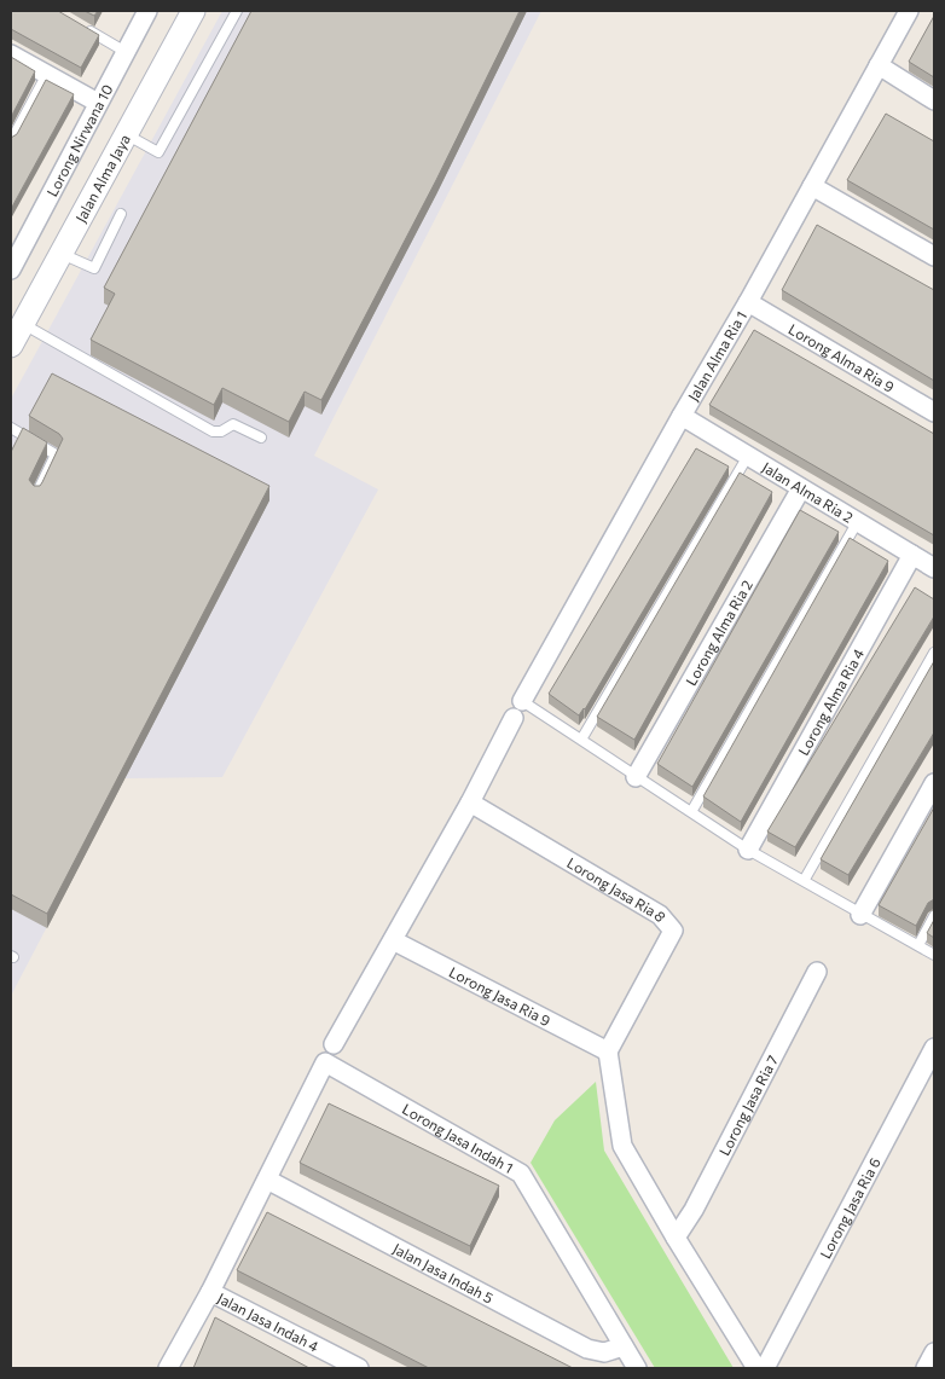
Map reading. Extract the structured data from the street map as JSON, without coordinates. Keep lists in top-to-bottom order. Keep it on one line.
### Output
{"streets":{"street":["Lorong Nirwana 10","Jalan Alma Jaya","Jalan Alma Ria 1","Lorong Alma Ria 9","Jalan Alma Ria 2","Lorong Alma Ria 2","Lorong Alma Ria 4","Lorong Jasa Ria 8","Lorong Jasa Ria 9","Lorong Jasa Ria 7","Lorong Jasa Indah 1","Lorong Jasa Ria 6","Jalan Jasa Indah 5","Jalan Jasa Indah 4"]},"crossings":[["Jalan Alma Ria 1","Lorong Alma Ria 9"],["Jalan Alma Ria 1","Jalan Alma Ria 2"],["Jalan Alma Ria 2","Lorong Alma Ria 2"],["Jalan Alma Ria 2","Lorong Alma Ria 4"],["Lorong Jasa Ria 8","Lorong Jasa Ria 9"],["Lorong Jasa Indah 1","Jalan Jasa Indah 5"]]}
